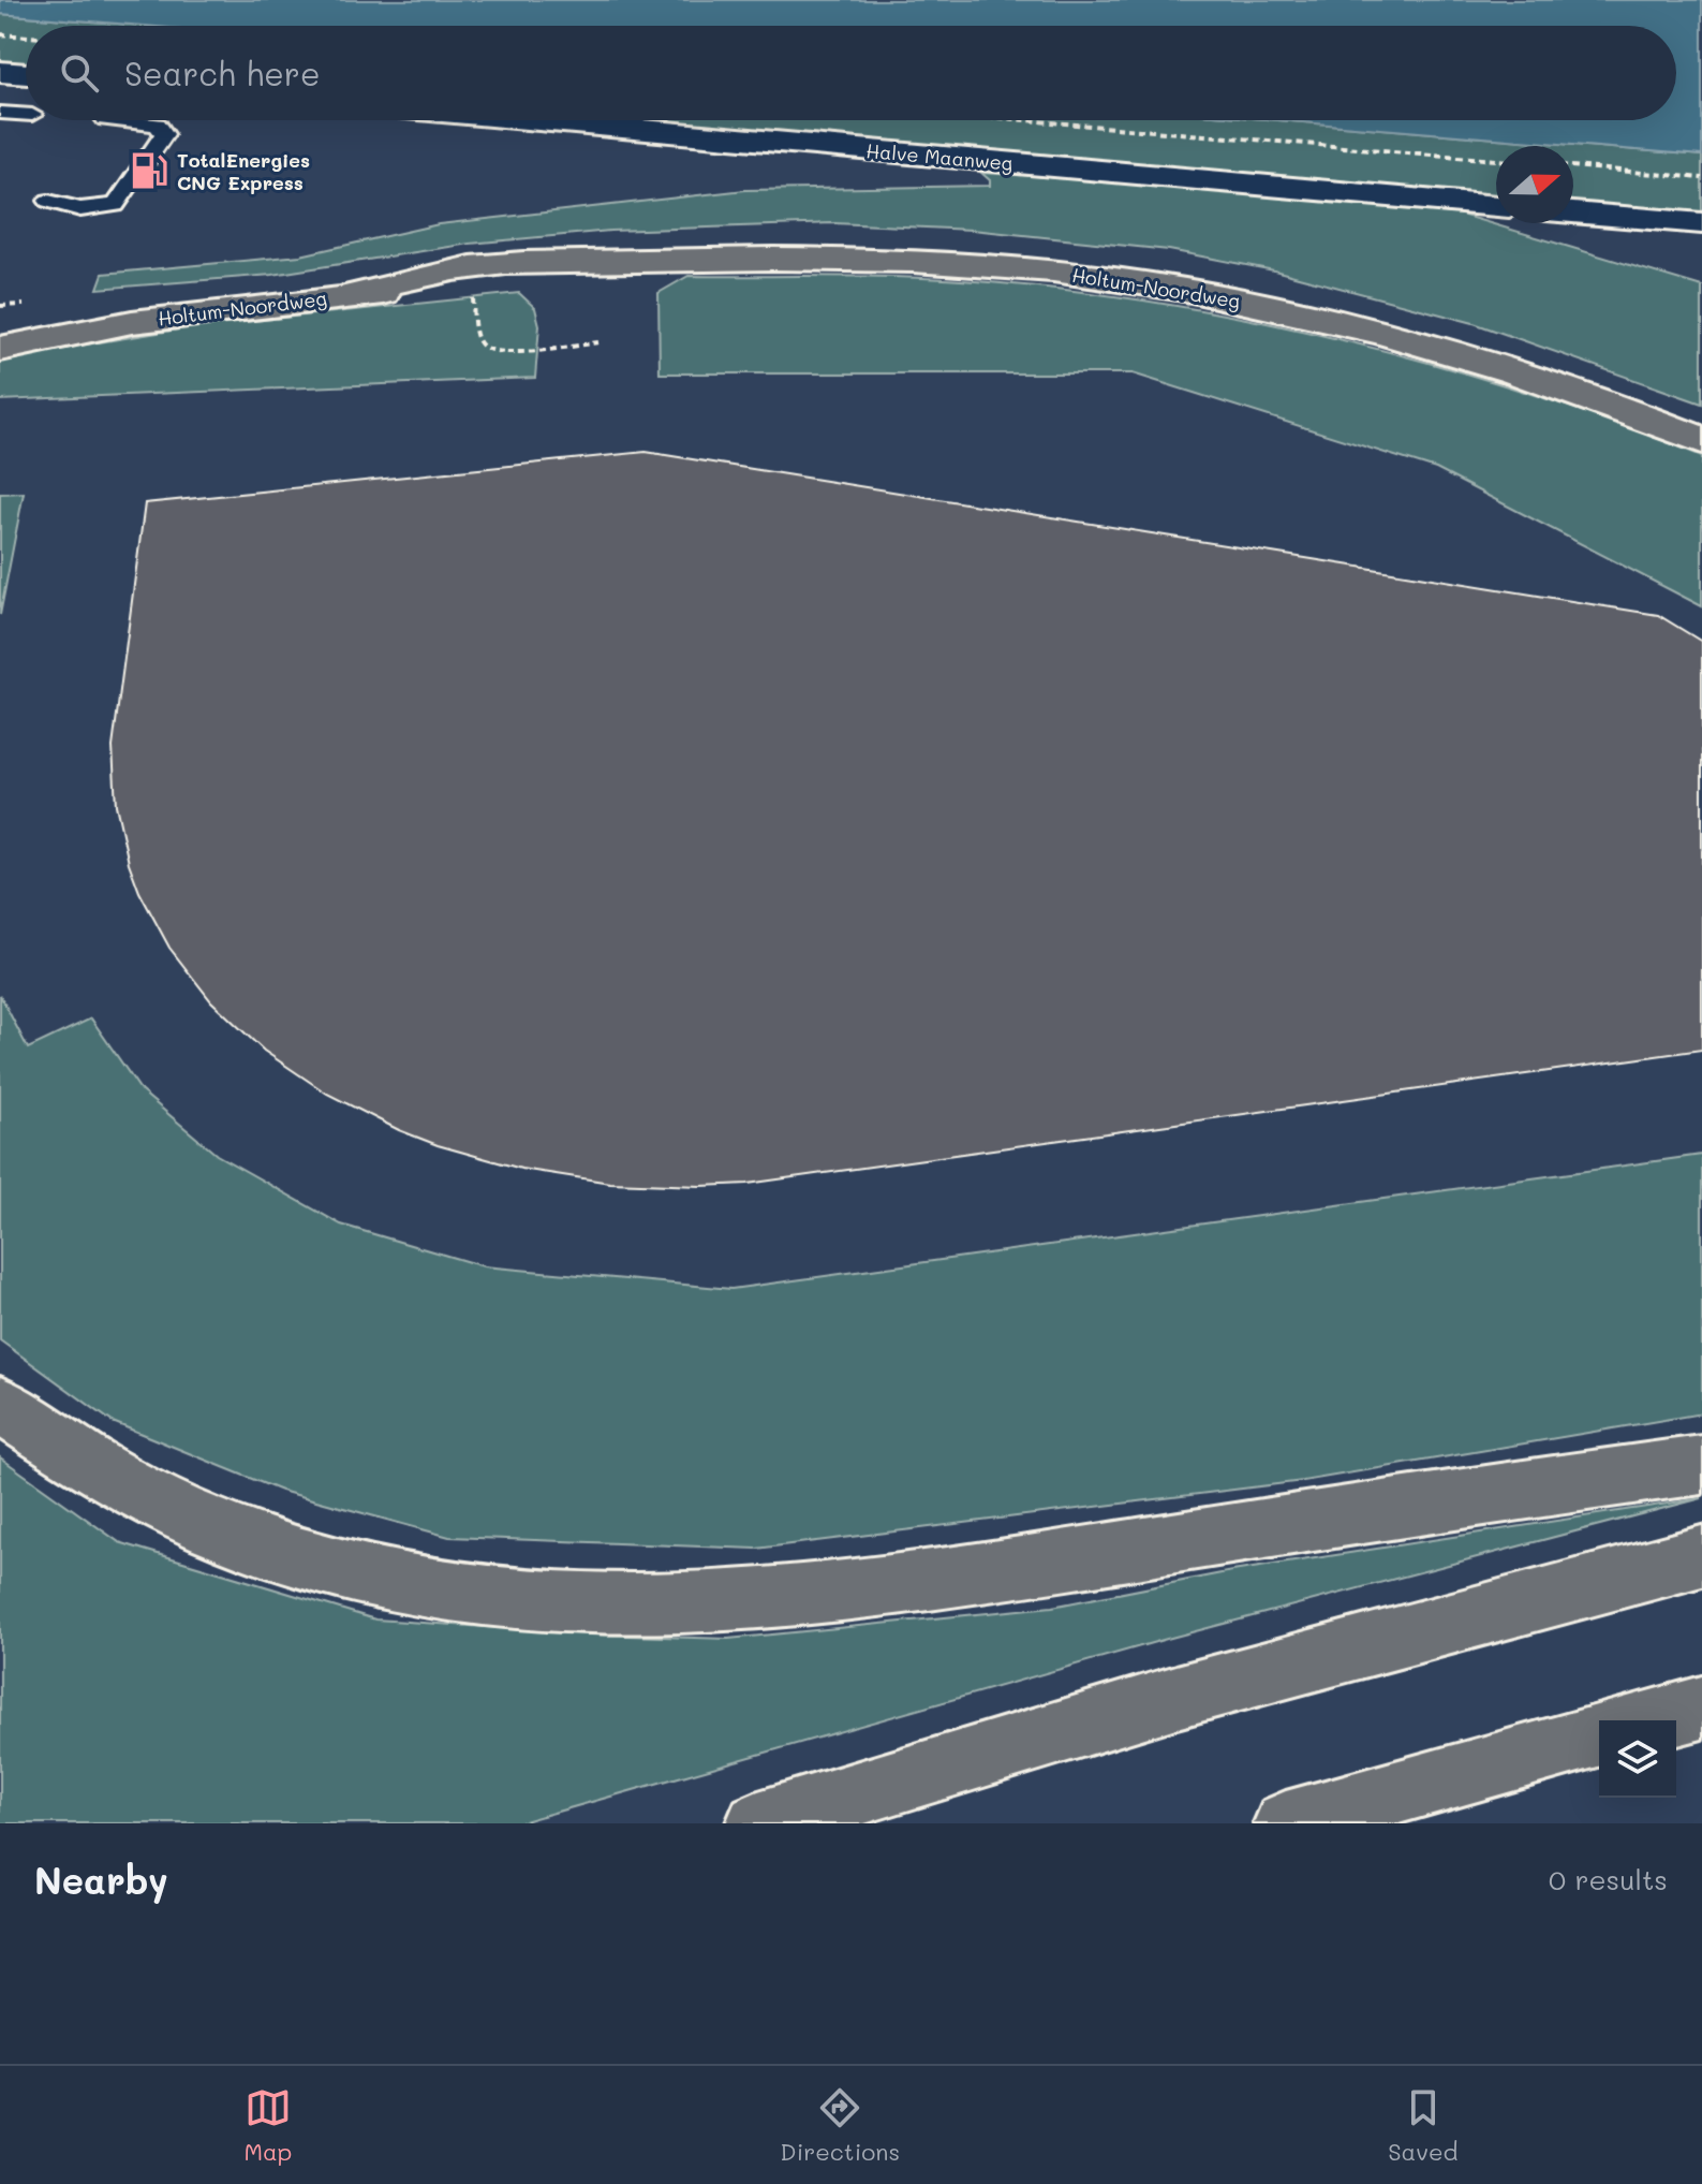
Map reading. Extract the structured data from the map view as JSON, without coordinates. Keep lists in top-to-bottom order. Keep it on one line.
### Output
{"streets":{"main road":["Holtum-Noordweg"],"street":["Halve Maanweg"]},"places":{"fuel station":["TotalEnergies CNG Express"]},"north":"right","page":{"search":"Search here","heading":["Nearby","0 results"],"nav":["Map","Directions","Saved"]}}
